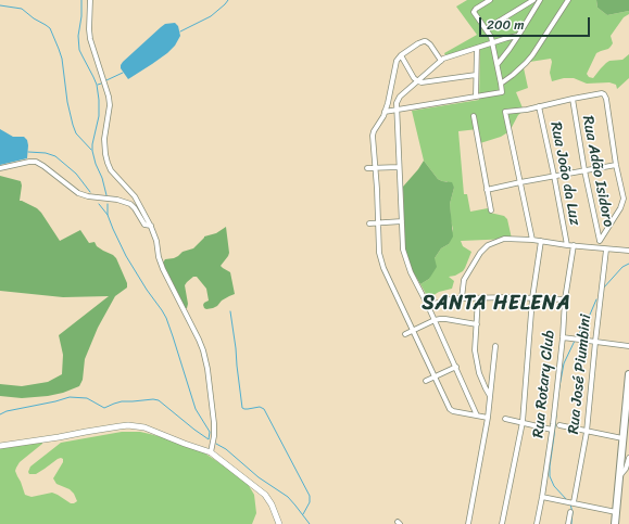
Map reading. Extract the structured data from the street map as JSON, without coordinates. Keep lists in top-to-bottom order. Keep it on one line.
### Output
{"streets":{"street":["Rua Adão Isidoro","Rua João da Luz","Rua José Piumbini","Rua Rotary Club"]},"districts":["SANTA HELENA"],"scale_bar":"200 m"}
